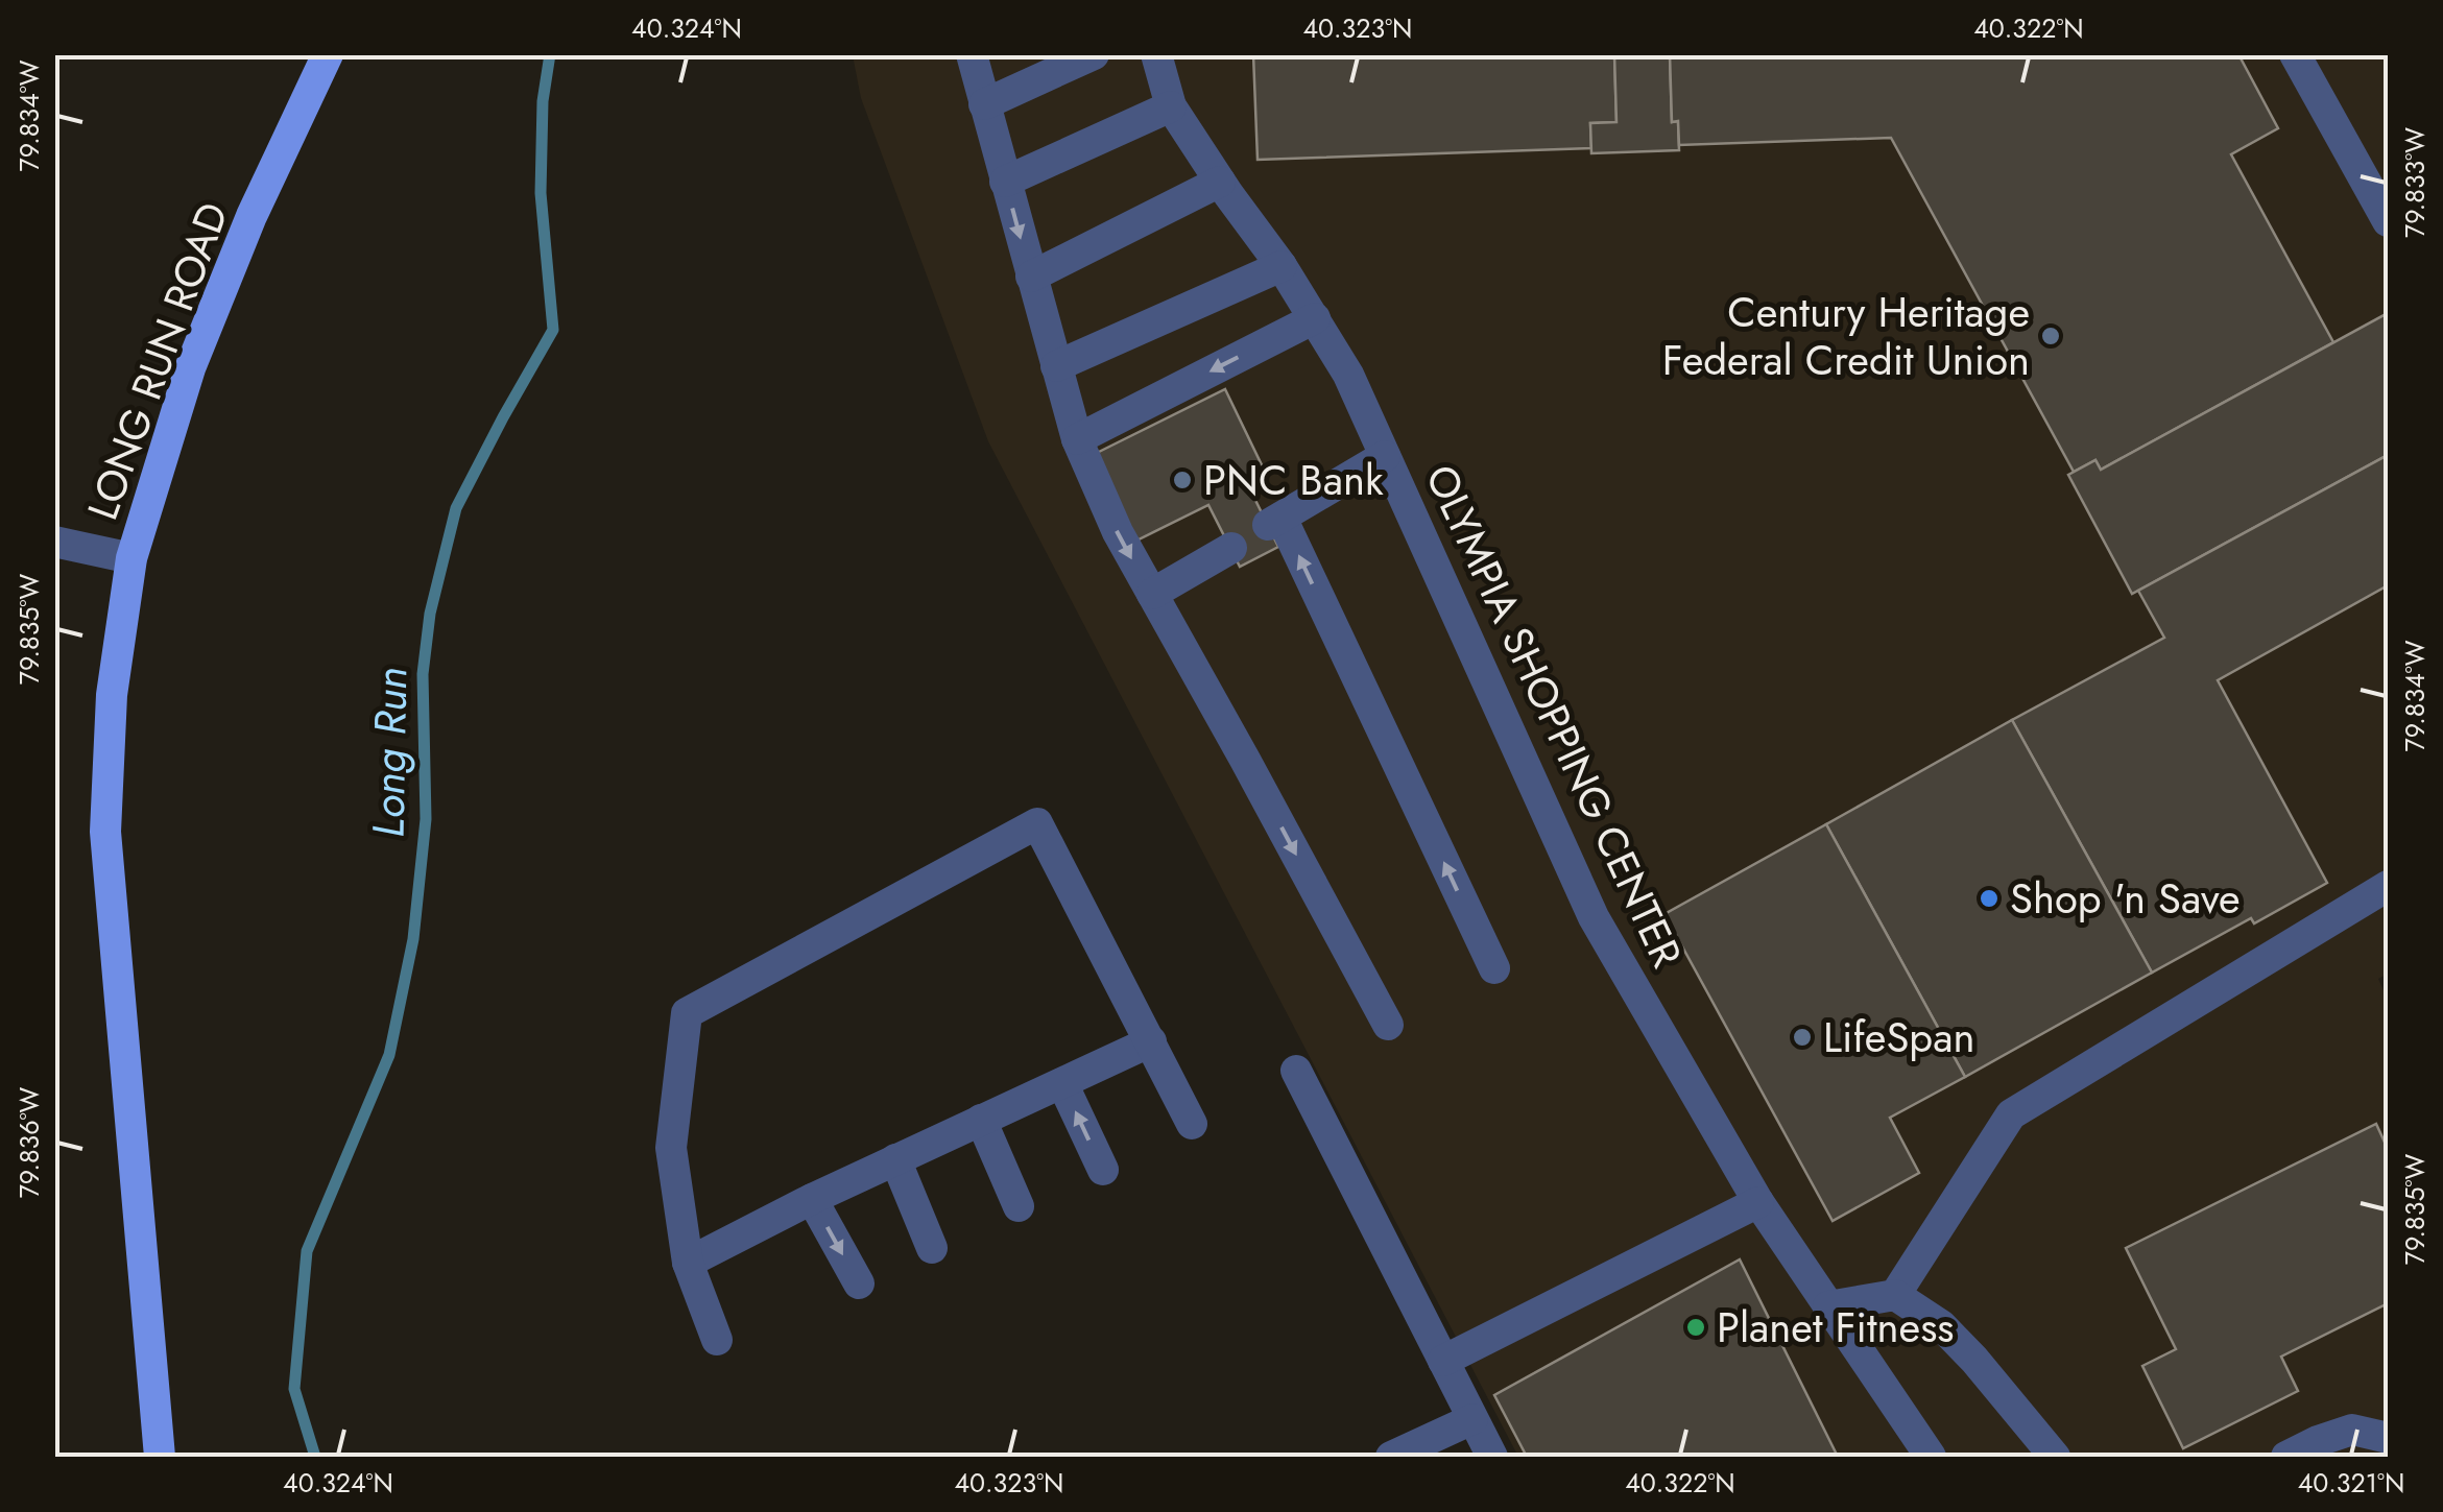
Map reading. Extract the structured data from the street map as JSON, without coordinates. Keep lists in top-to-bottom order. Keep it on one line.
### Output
{"streets":{"main road":["LONG RUN ROAD"],"street":["OLYMPIA SHOPPING CENTER"]},"water":["Long Run"],"places":["Century Heritage Federal Credit Union","PNC Bank","Shop 'n Save","LifeSpan","Planet Fitness"],"coordinates":["40.324°N","40.323°N","40.322°N","79.834°W","79.833°W","79.835°W","79.836°W","40.321°N"]}
